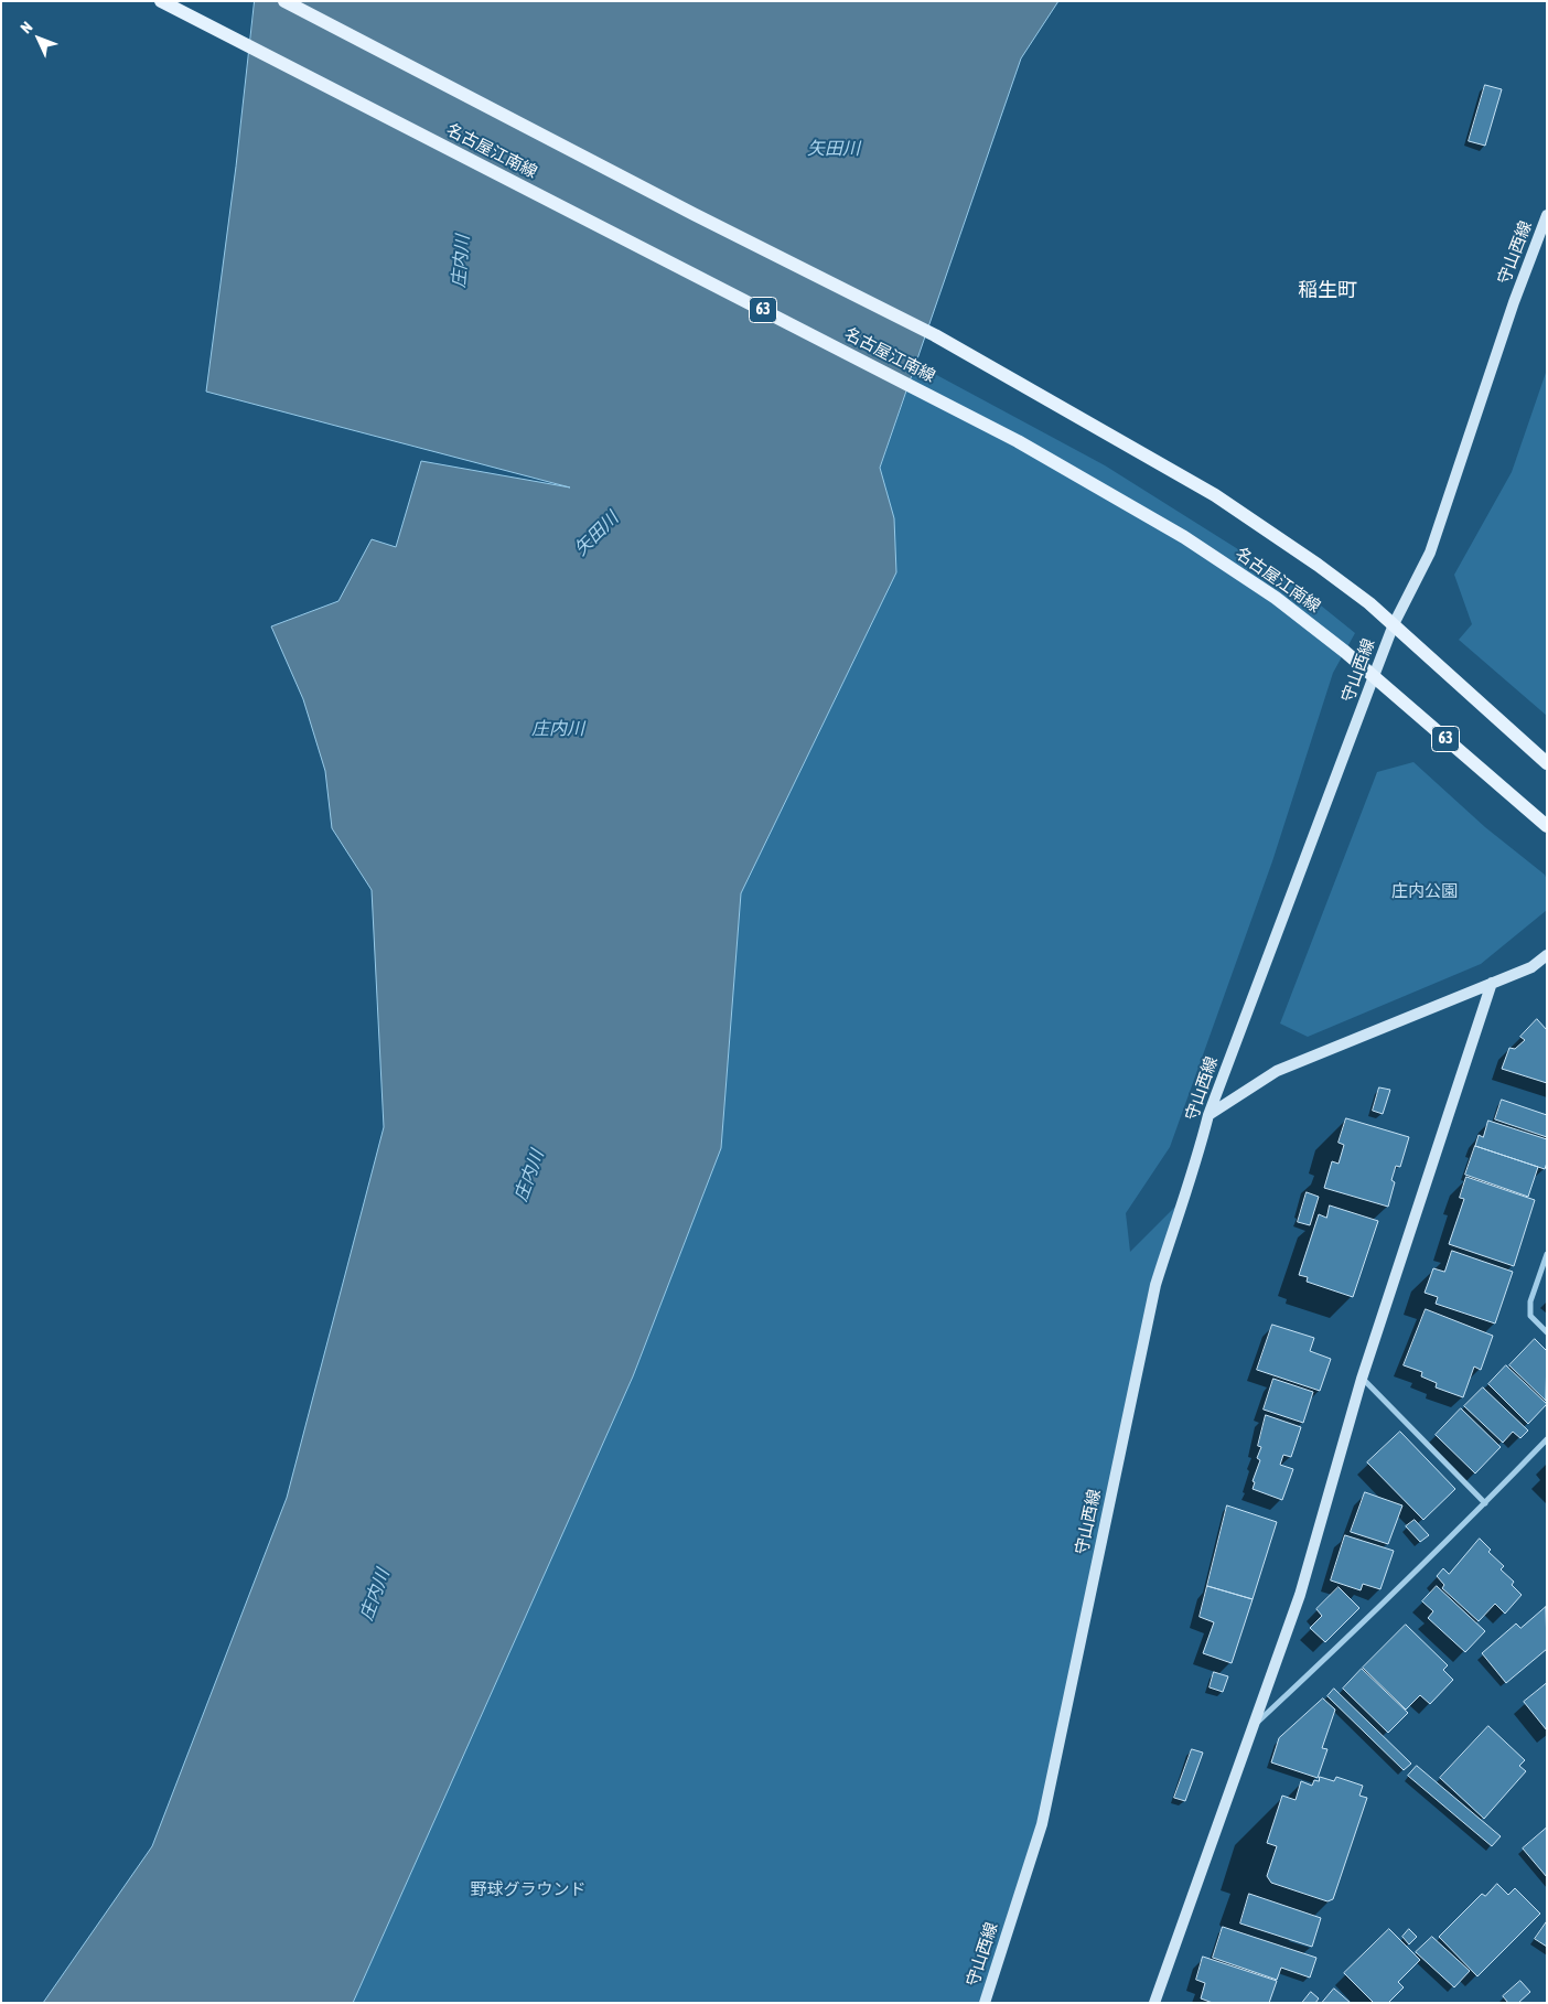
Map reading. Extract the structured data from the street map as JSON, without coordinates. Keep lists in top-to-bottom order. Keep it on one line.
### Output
{"streets":{"main road":["名古屋江南線","守山西線","63"]},"crossings":[["名古屋江南線","守山西線"]],"districts":["稲生町"],"water":["矢田川","庄内川"],"parks":["庄内公園","野球グラウンド"],"north":"top left"}
